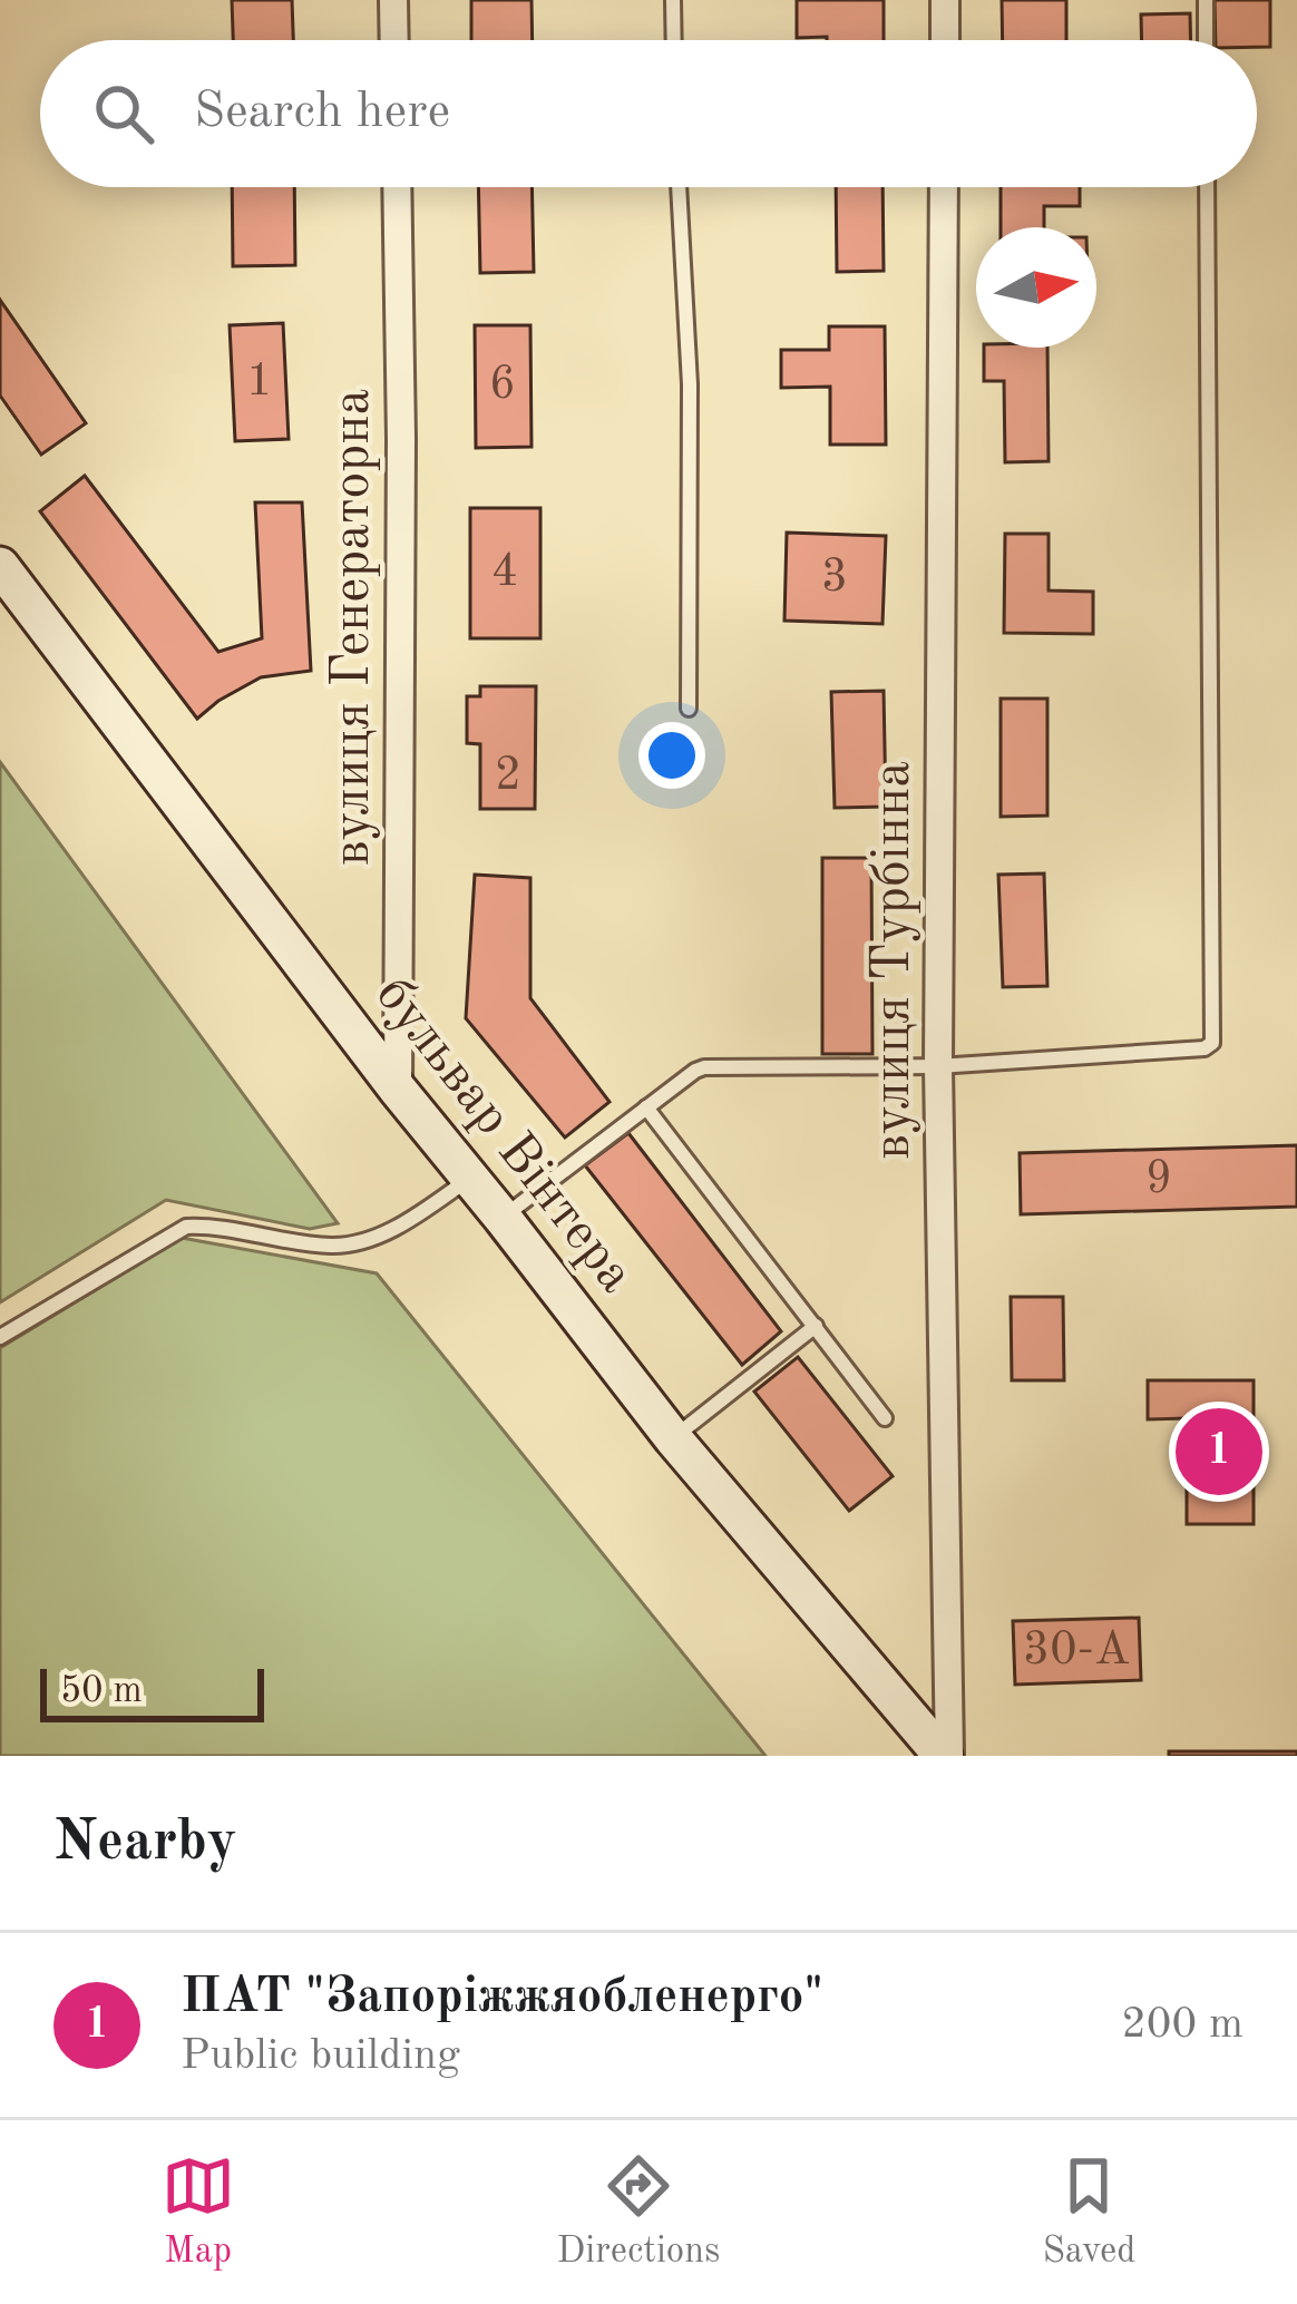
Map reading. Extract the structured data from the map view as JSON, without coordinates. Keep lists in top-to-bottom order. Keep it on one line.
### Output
{"streets":{"street":["вулиця Генераторна","вулиця Турбінна","бульвар Вінтера"]},"crossings":[["вулиця Генераторна","бульвар Вінтера"],["вулиця Турбінна","бульвар Вінтера"]],"house_numbers":["1","6","4","3","2","9","30-А"],"scale_bar":"50 m","north":"right","page":{"search":"Search here","pins":"1","scale":"50 m","heading":"Nearby","list":[{"mark":"1","name":"ПАТ \"Запоріжжяобленерго\"","note":"Public building","value":"200 m"}],"nav":["Map","Directions","Saved"]}}
